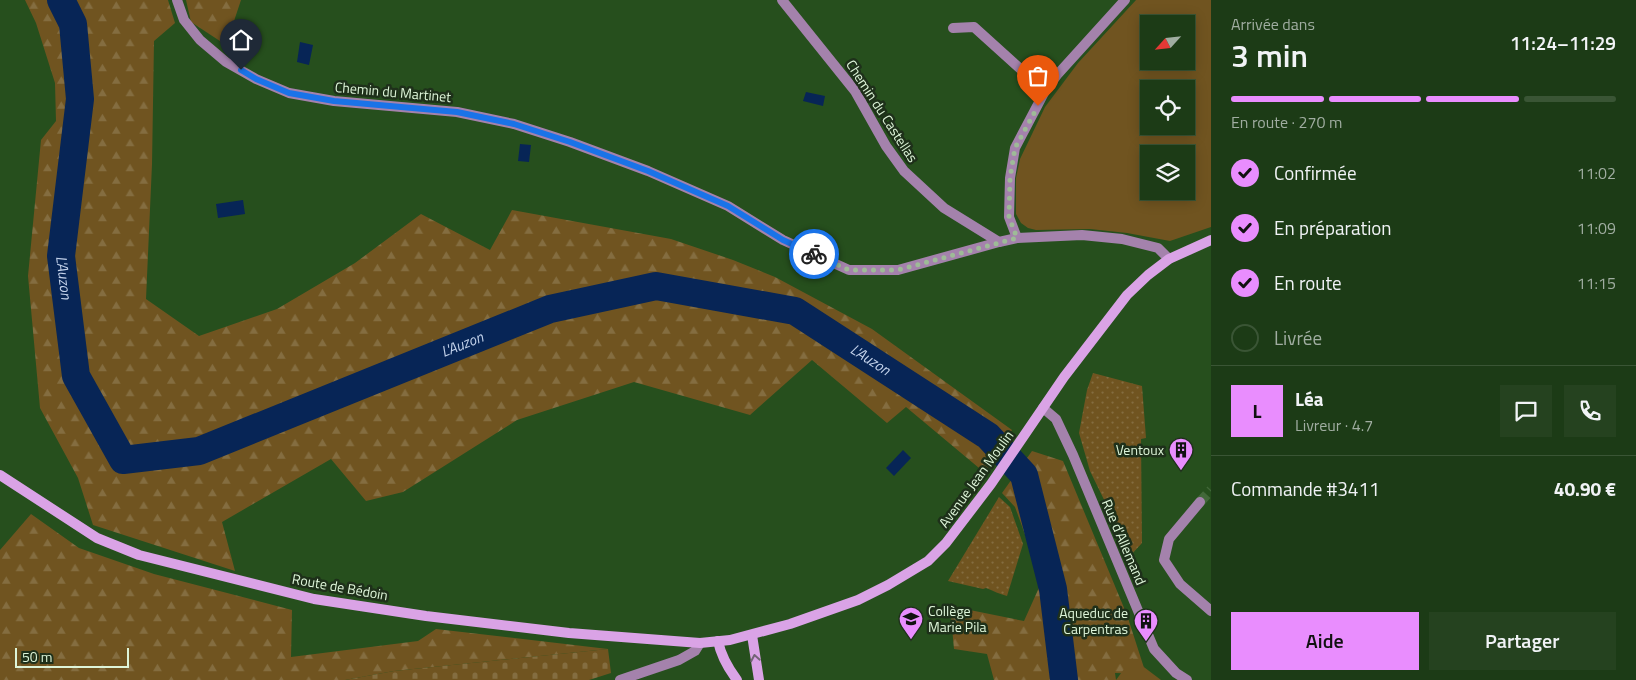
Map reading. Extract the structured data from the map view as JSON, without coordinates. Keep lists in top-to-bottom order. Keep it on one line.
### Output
{"streets":{"main road":["Avenue Jean Moulin","Route de Bédoin"],"street":["Chemin du Martinet","Chemin du Castellas","Rue d'Allemand"]},"crossings":[["Chemin du Martinet","Chemin du Castellas"],["Avenue Jean Moulin","Rue d'Allemand"],["Avenue Jean Moulin","Route de Bédoin"]],"water":["L'Auzon"],"places":{"building":["Ventoux","Aqueduc de Carpentras"],"school or university":["Collège Marie Pila"]},"scale_bar":"50 m","north":"bottom left","page":{"heading":["3 min","Arrivée dans","11:24–11:29"],"panel":["Léa","Livreur · 4.7","Commande #3411","40.90 €"],"bar":"En route · 270 m","list":[["Confirmée","11:02"],["En préparation","11:09"],["En route","11:15"],"Livrée"],"round":"L","buttons":["Aide","Partager"],"scale":"50 m"}}
